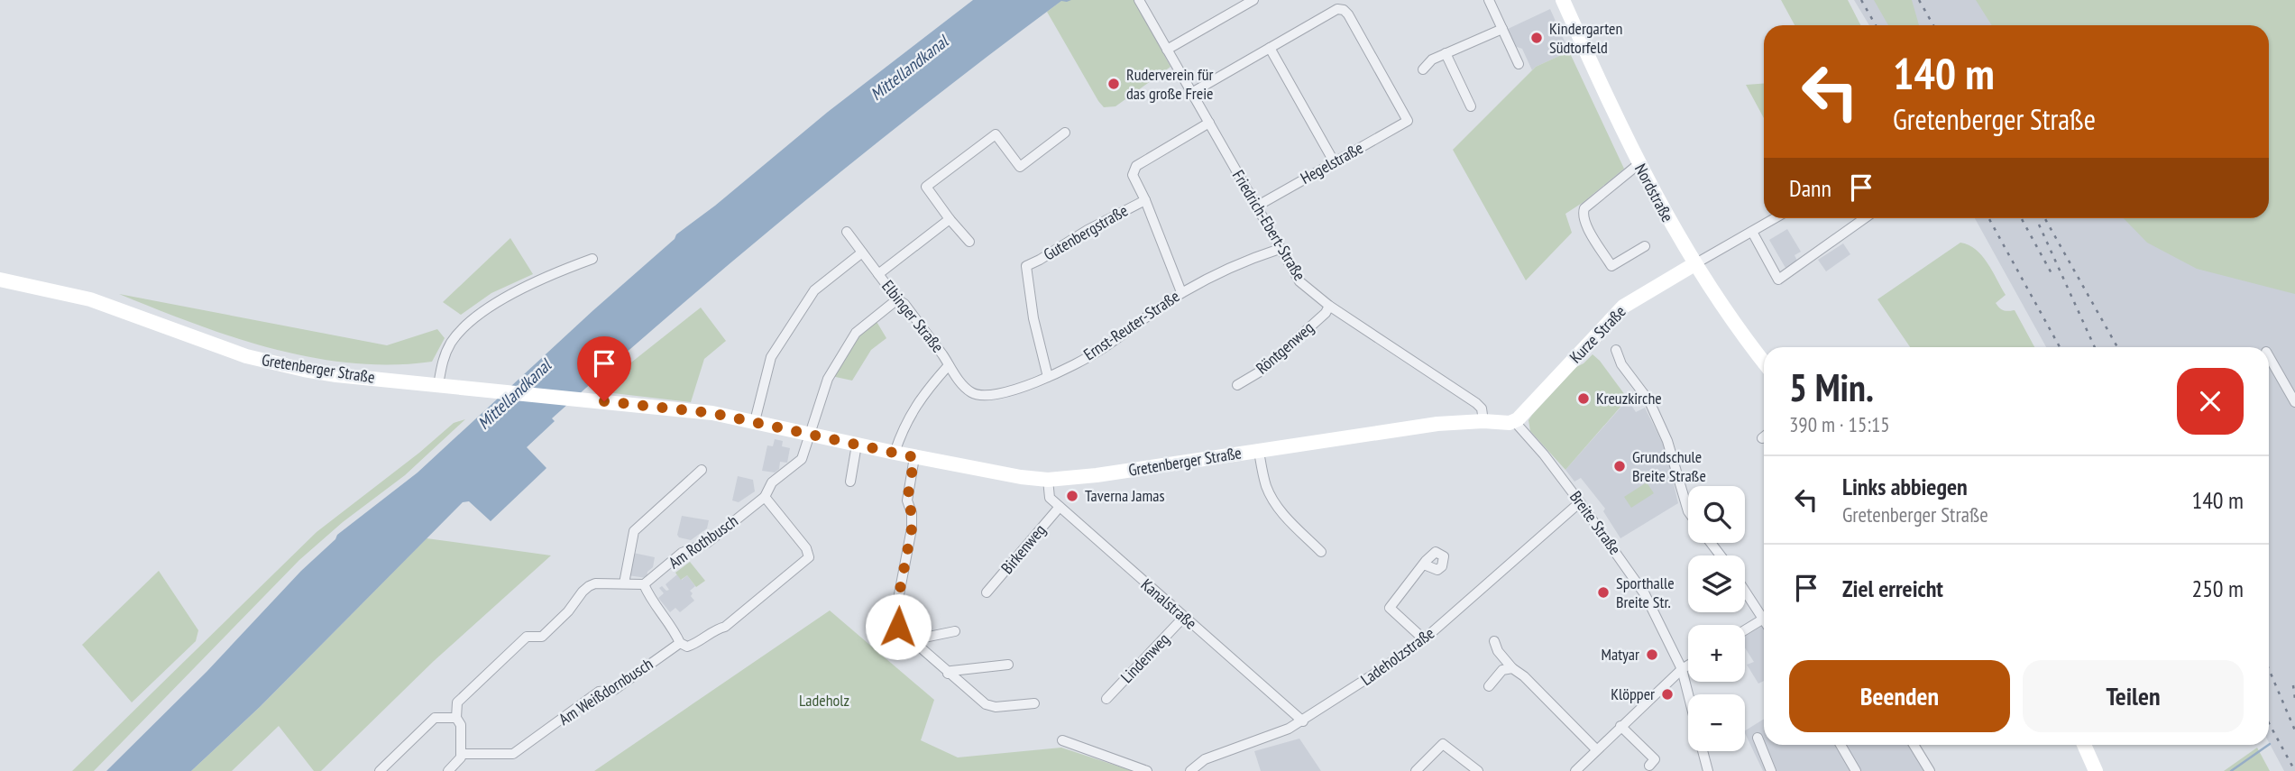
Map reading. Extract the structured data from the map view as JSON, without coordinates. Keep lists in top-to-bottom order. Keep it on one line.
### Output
{"streets":{"main road":["Nordstraße","Kurze Straße","Gretenberger Straße"],"street":["Hegelstraße","Friedrich-Ebert-Straße","Gutenbergstraße","Elbinger Straße","Ernst-Reuter-Straße","Röntgenweg","Breite Straße","Am Rothbusch","Birkenweg","Kanalstraße","Ladeholzstraße","Lindenweg","Am Weißdornbusch"]},"crossings":[["Hegelstraße","Friedrich-Ebert-Straße"],["Nordstraße","Kurze Straße"],["Friedrich-Ebert-Straße","Ernst-Reuter-Straße"],["Friedrich-Ebert-Straße","Röntgenweg"],["Friedrich-Ebert-Straße","Gretenberger Straße"],["Gutenbergstraße","Ernst-Reuter-Straße"],["Elbinger Straße","Ernst-Reuter-Straße"],["Elbinger Straße","Am Rothbusch"],["Kurze Straße","Gretenberger Straße"],["Kurze Straße","Breite Straße"],["Gretenberger Straße","Breite Straße"],["Gretenberger Straße","Am Rothbusch"],["Gretenberger Straße","Kanalstraße"],["Breite Straße","Ladeholzstraße"],["Am Rothbusch","Am Weißdornbusch"],["Birkenweg","Kanalstraße"],["Kanalstraße","Ladeholzstraße"],["Kanalstraße","Lindenweg"]],"water":["Mittellandkanal"],"parks":["Ladeholz"],"places":["Kindergarten Südtorfeld","Ruderverein für das große Freie","Kreuzkirche","Grundschule Breite Straße","Taverna Jamas","Sporthalle Breite Str.","Matyar","Klöpper"],"page":{"turn":["140 m","Gretenberger Straße"],"then":"Dann","heading":["5 Min.","390 m · 15:15"],"list":[{"name":"Links abbiegen","note":"Gretenberger Straße","value":"140 m"},{"name":"Ziel erreicht","value":"250 m"}],"map_buttons":["+","−"],"buttons":["Beenden","Teilen"]}}
